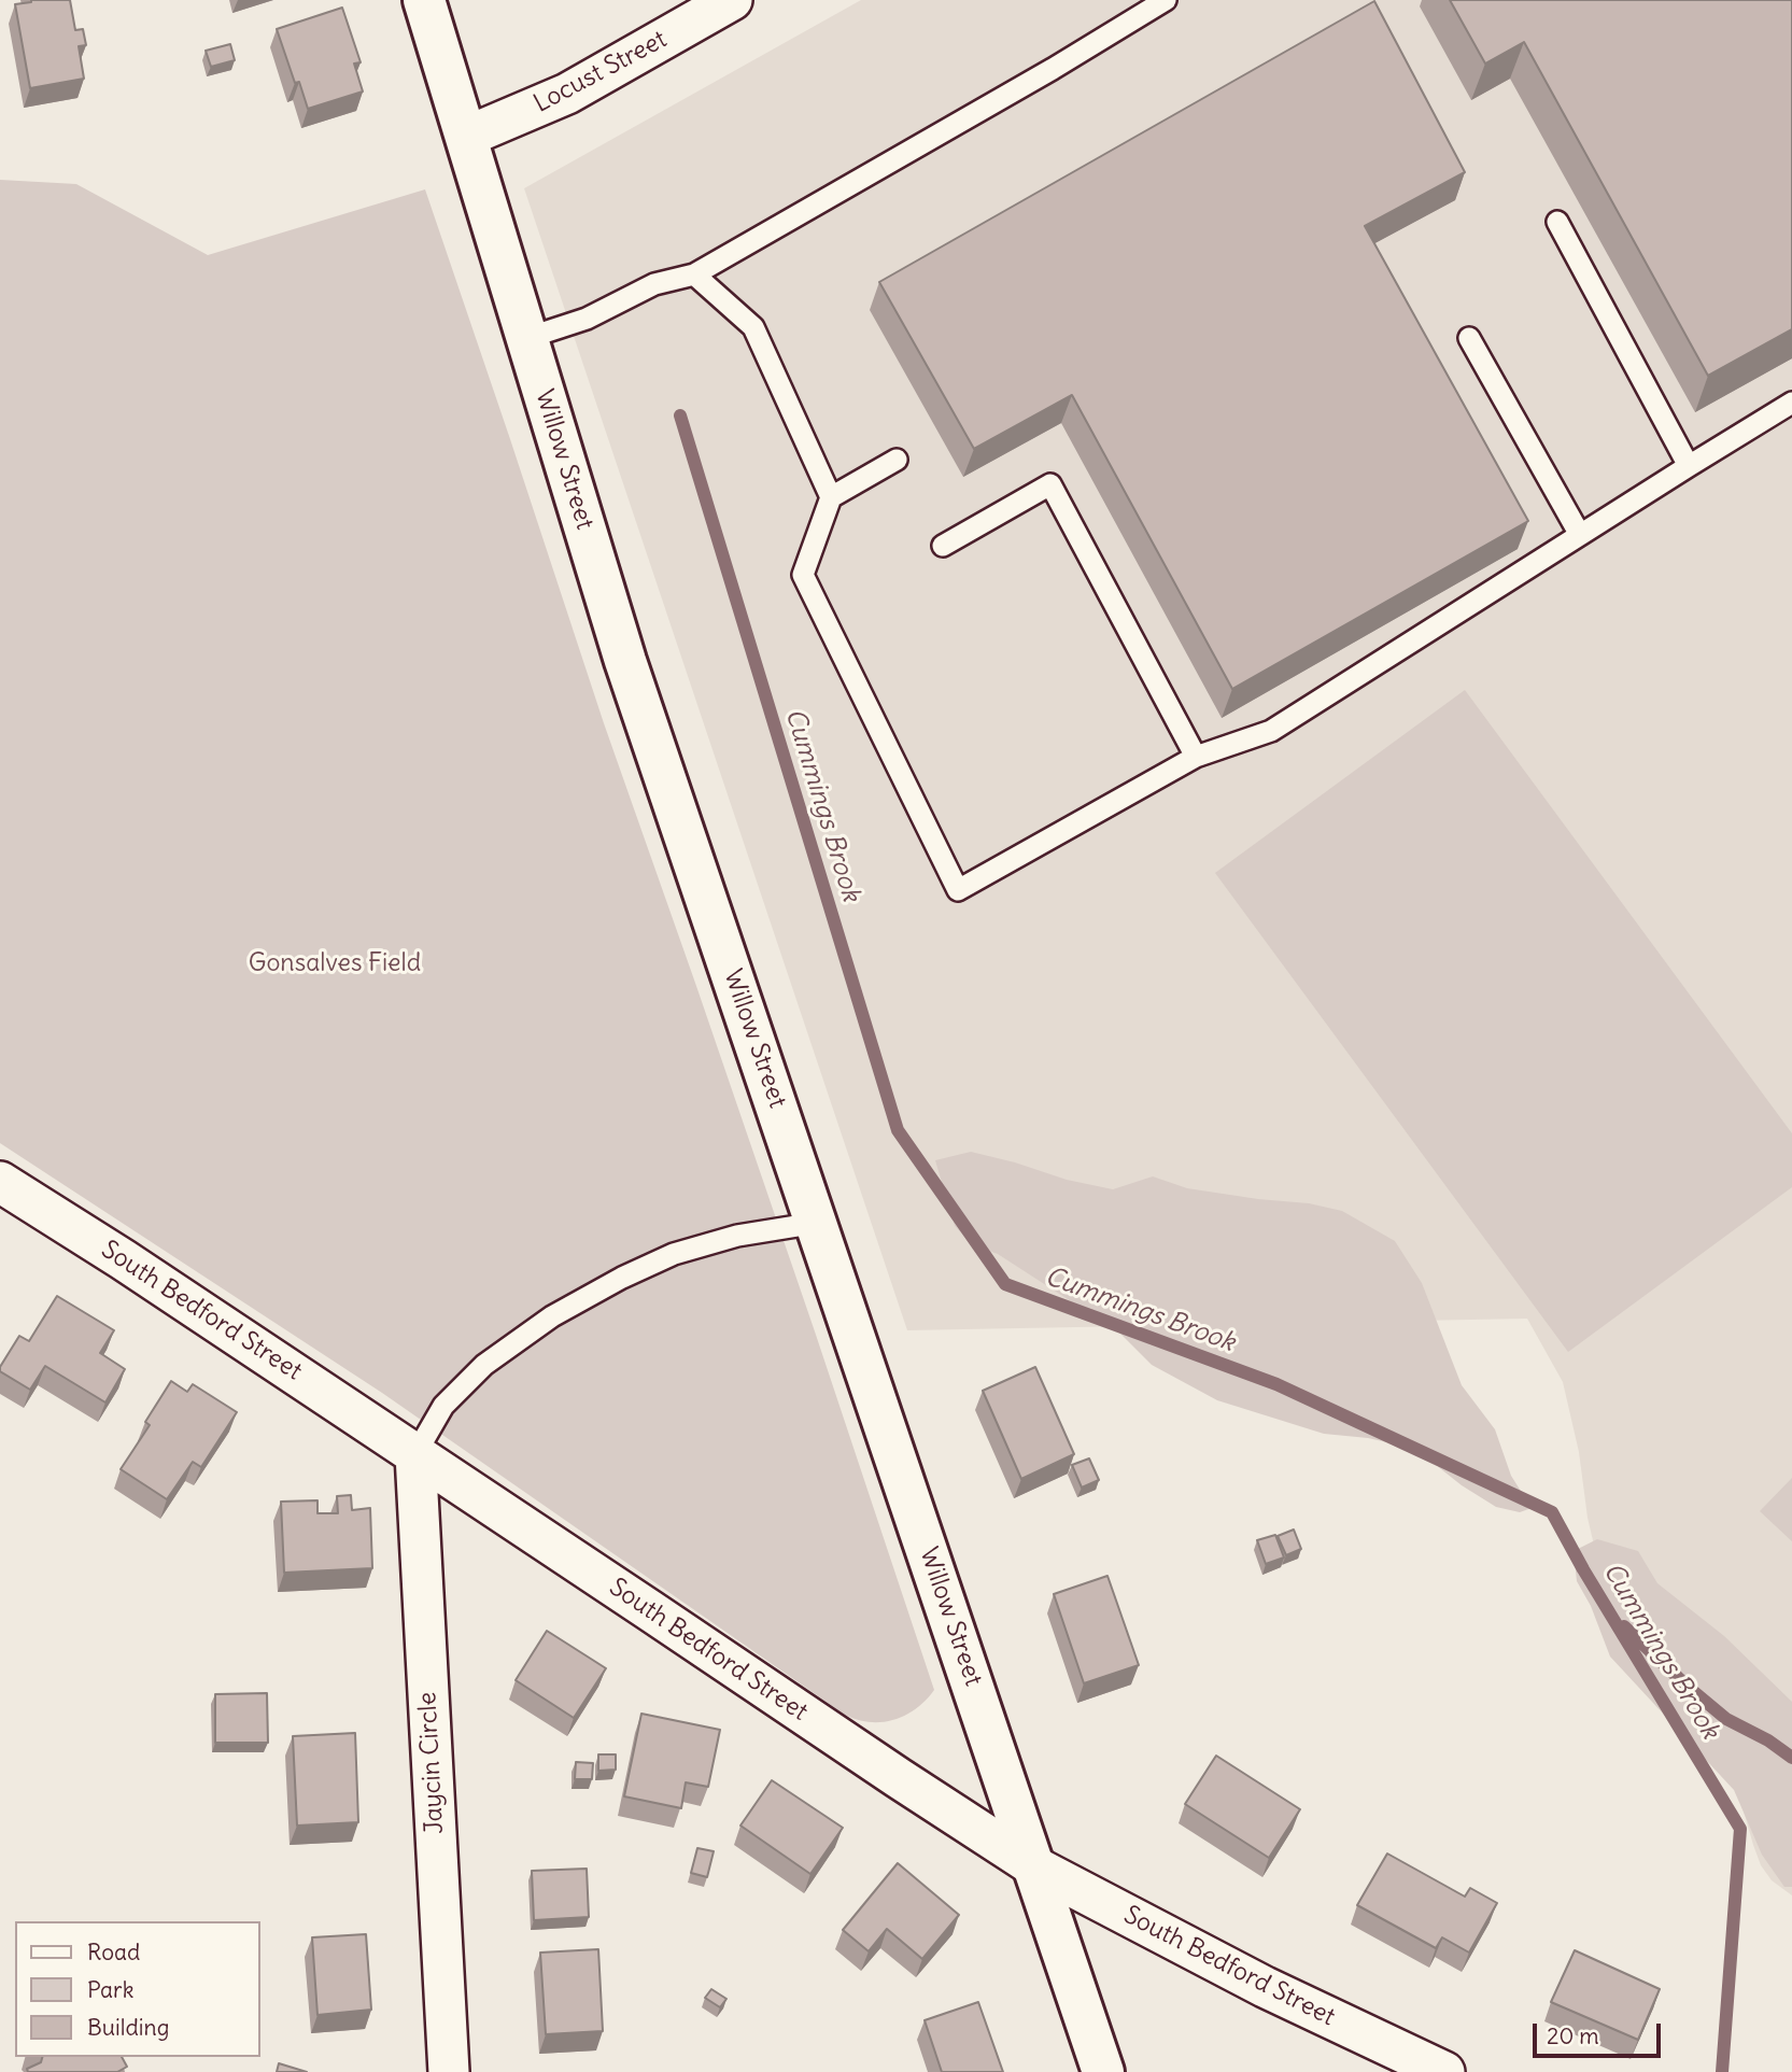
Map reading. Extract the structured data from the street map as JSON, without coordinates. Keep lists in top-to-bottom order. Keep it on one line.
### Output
{"streets":{"street":["Locust Street","Willow Street","South Bedford Street","Jaycin Circle"]},"crossings":[["Locust Street","Willow Street"],["Willow Street","South Bedford Street"],["South Bedford Street","Jaycin Circle"]],"water":["Cummings Brook"],"parks":["Gonsalves Field"],"legend":["Road","Park","Building"],"scale_bar":"20 m"}
